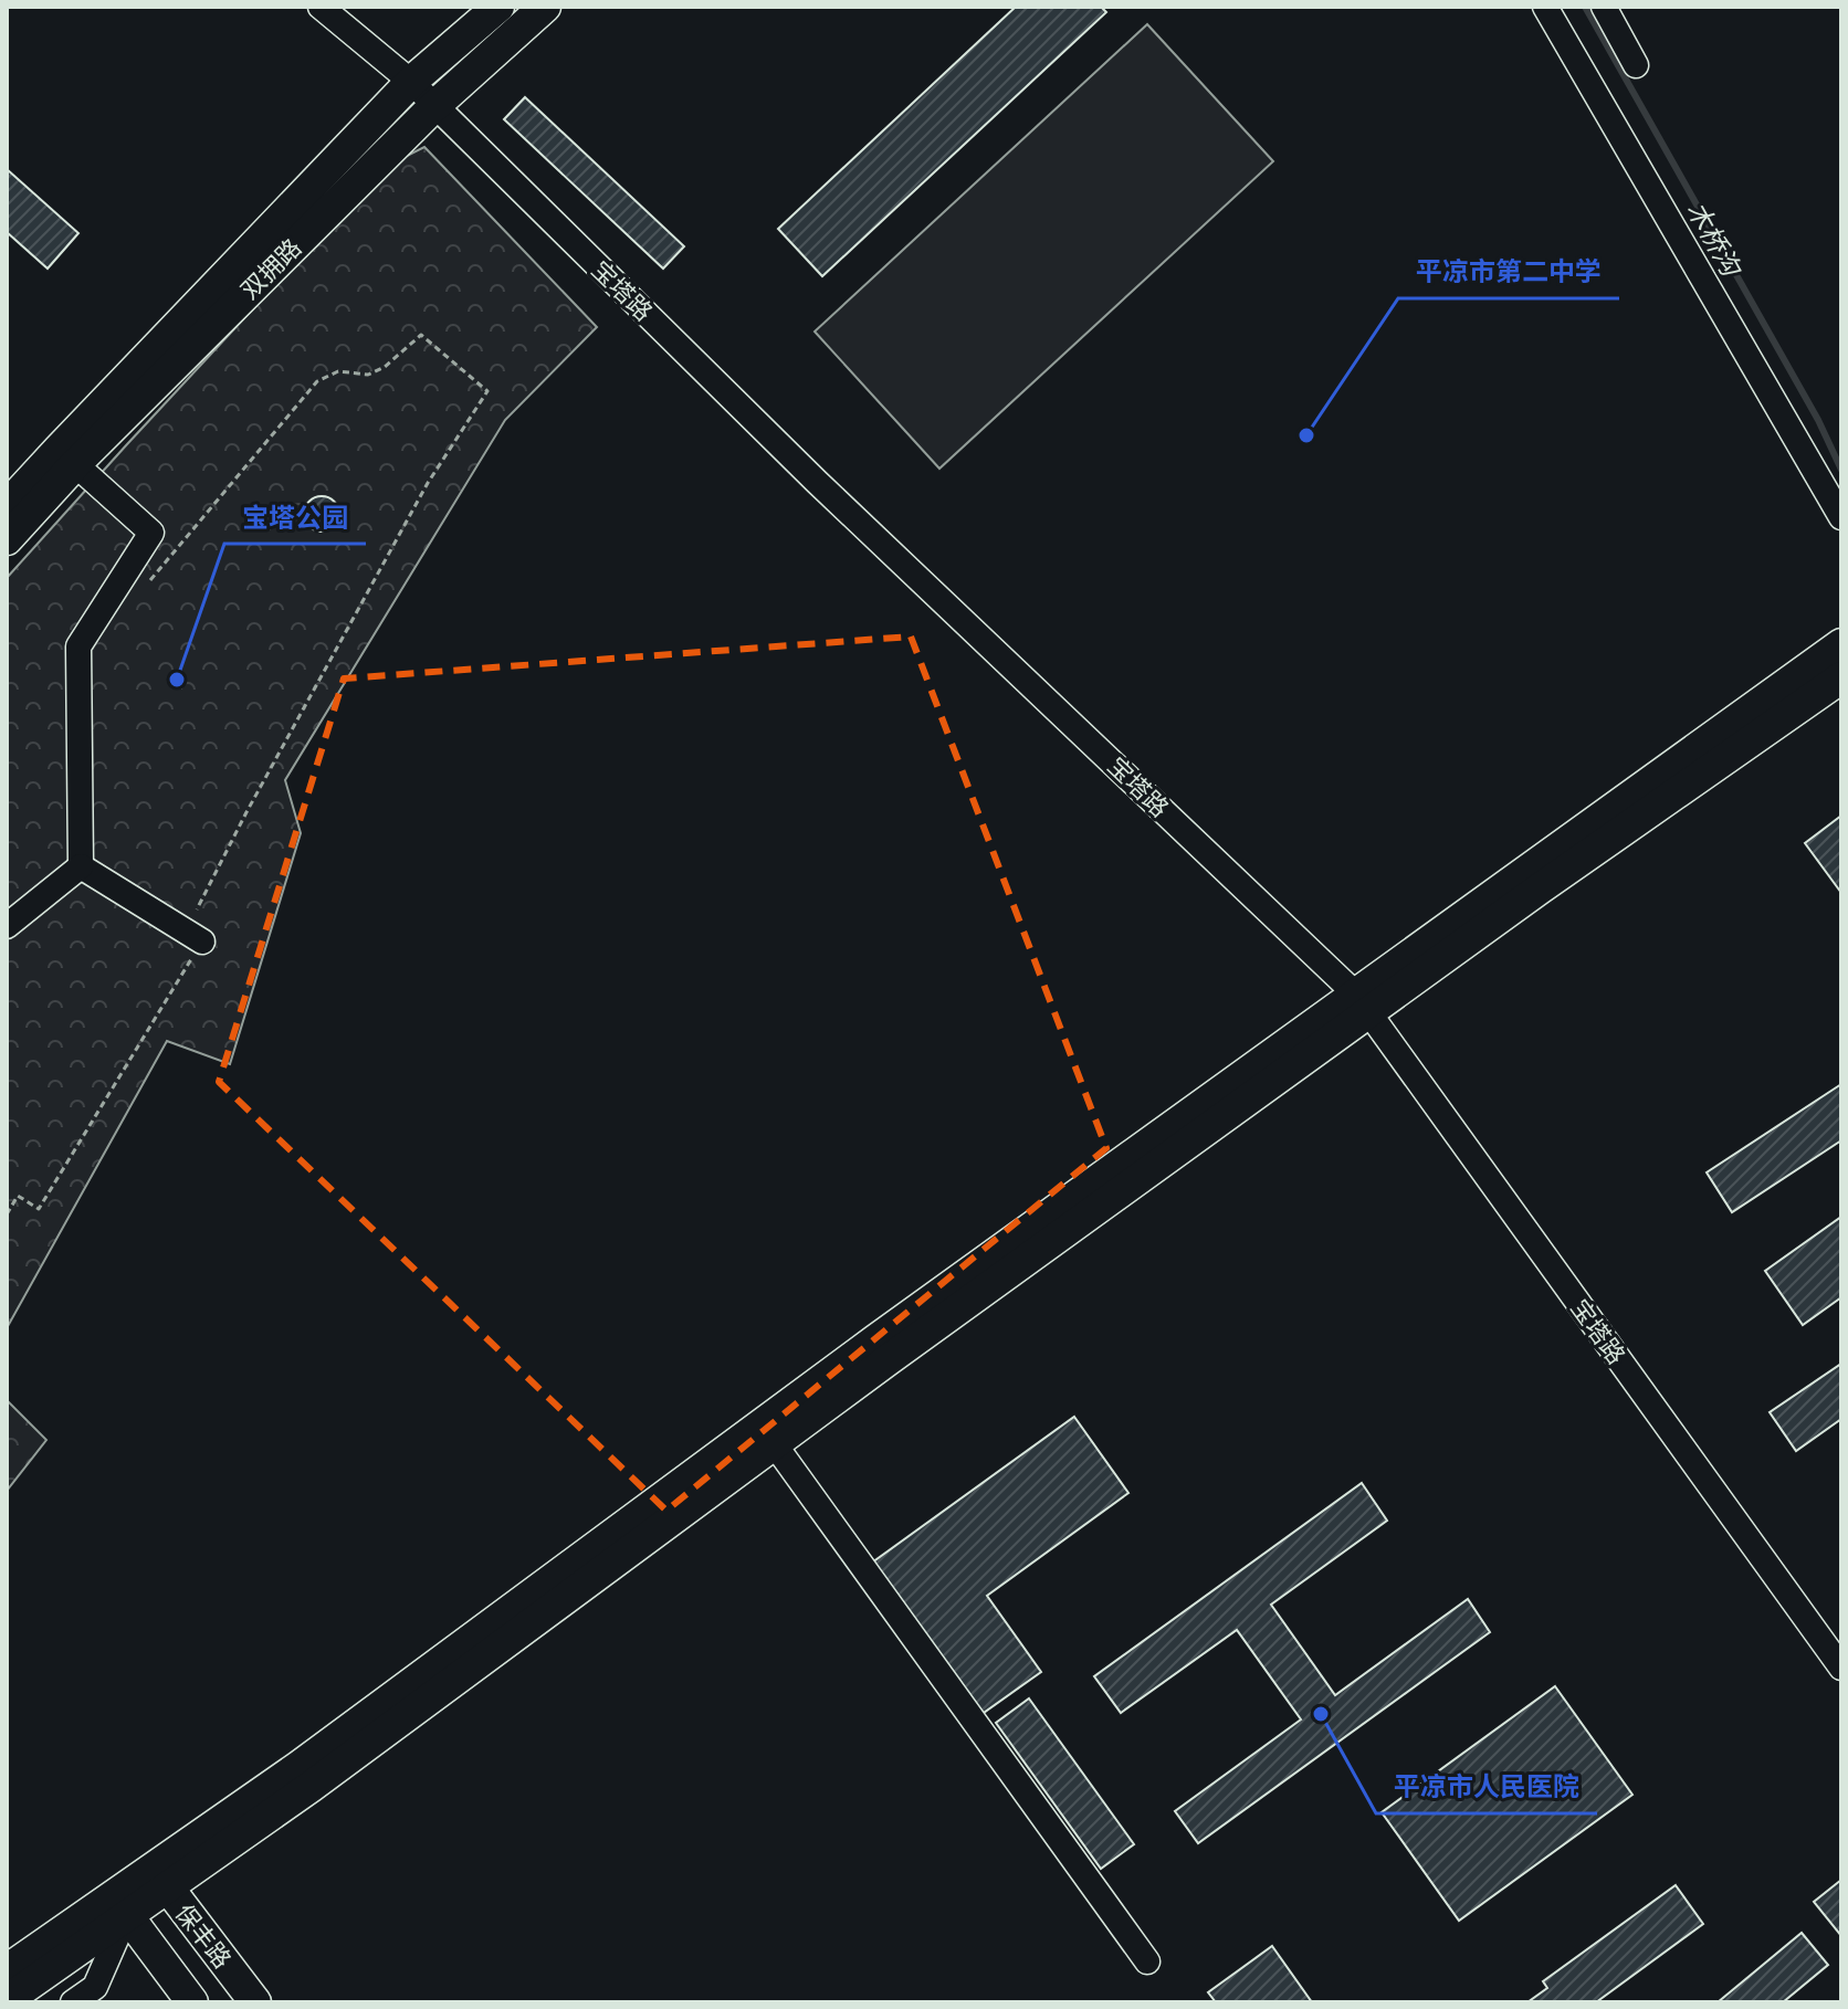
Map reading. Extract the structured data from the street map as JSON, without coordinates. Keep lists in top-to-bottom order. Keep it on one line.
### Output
{"streets":{"main road":["双拥路","保丰路"],"street":["宝塔路"]},"crossings":[["双拥路","宝塔路"]],"water":["木桥沟"],"places":["平凉市第二中学","宝塔公园","平凉市人民医院"]}
